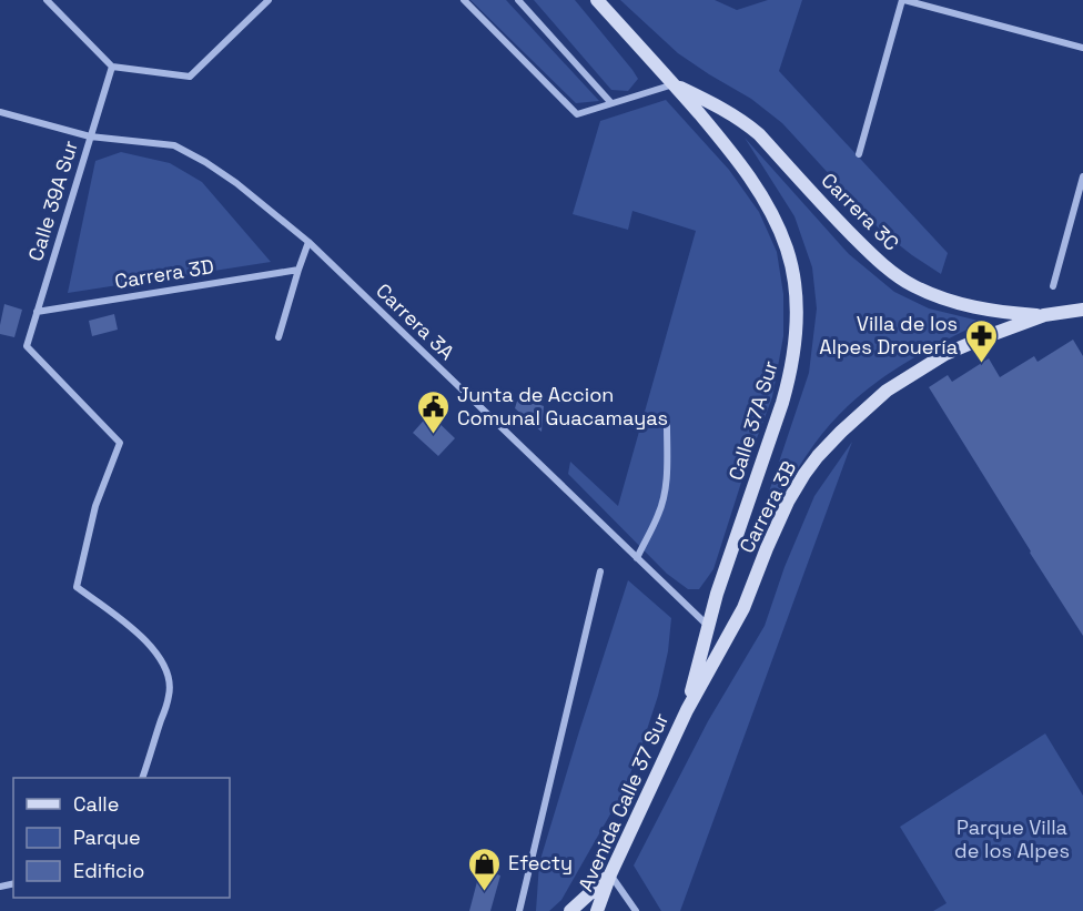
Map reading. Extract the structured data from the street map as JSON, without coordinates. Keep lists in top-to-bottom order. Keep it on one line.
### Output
{"streets":{"main road":["Carrera 3C","Calle 37A Sur","Carrera 3B","Avenida Calle 37 Sur"],"street":["Calle 39A Sur","Carrera 3D","Carrera 3A"]},"crossings":[["Calle 39A Sur","Carrera 3D"],["Calle 39A Sur","Carrera 3A"],["Carrera 3C","Calle 37A Sur"],["Carrera 3C","Carrera 3B"],["Carrera 3A","Calle 37A Sur"],["Calle 37A Sur","Carrera 3B"],["Calle 37A Sur","Avenida Calle 37 Sur"],["Carrera 3B","Avenida Calle 37 Sur"]],"parks":["Parque Villa de los Alpes"],"places":{"pharmacy":["Villa de los Alpes Drouería"],"public building":["Junta de Accion Comunal Guacamayas"],"shop":["Efecty"]},"legend":["Calle","Parque","Edificio"]}
